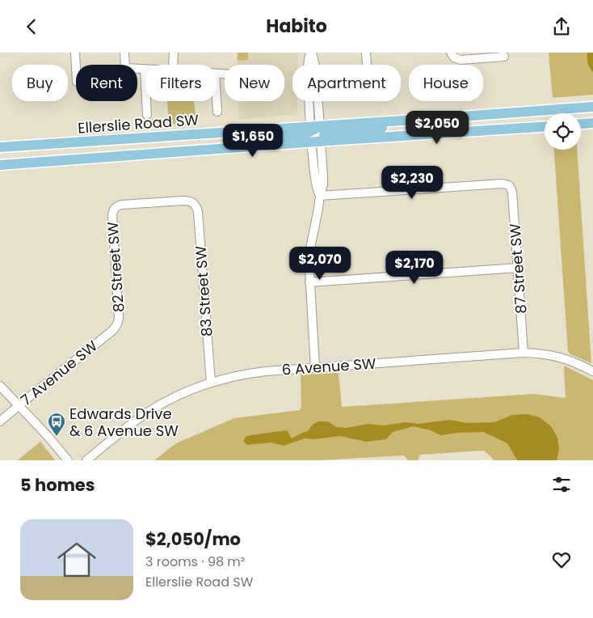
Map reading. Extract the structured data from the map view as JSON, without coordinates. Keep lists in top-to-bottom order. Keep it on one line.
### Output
{"streets":{"main road":["Ellerslie Road SW"],"street":["82 Street SW","87 Street SW","83 Street SW","6 Avenue SW","7 Avenue SW"]},"crossings":[["82 Street SW","83 Street SW"],["82 Street SW","7 Avenue SW"],["87 Street SW","6 Avenue SW"],["83 Street SW","6 Avenue SW"]],"places":{"bus stop":["Edwards Drive & 6 Avenue SW"]},"page":{"header":"Habito","chip":["Buy","Rent","Filters","New","Apartment","House"],"price":["$2,050","$1,650","$2,230","$2,070","$2,170"],"heading":"5 homes","list":[{"name":"$2,050/mo","note":"3 rooms · 98 m² · Ellerslie Road SW"}]}}
